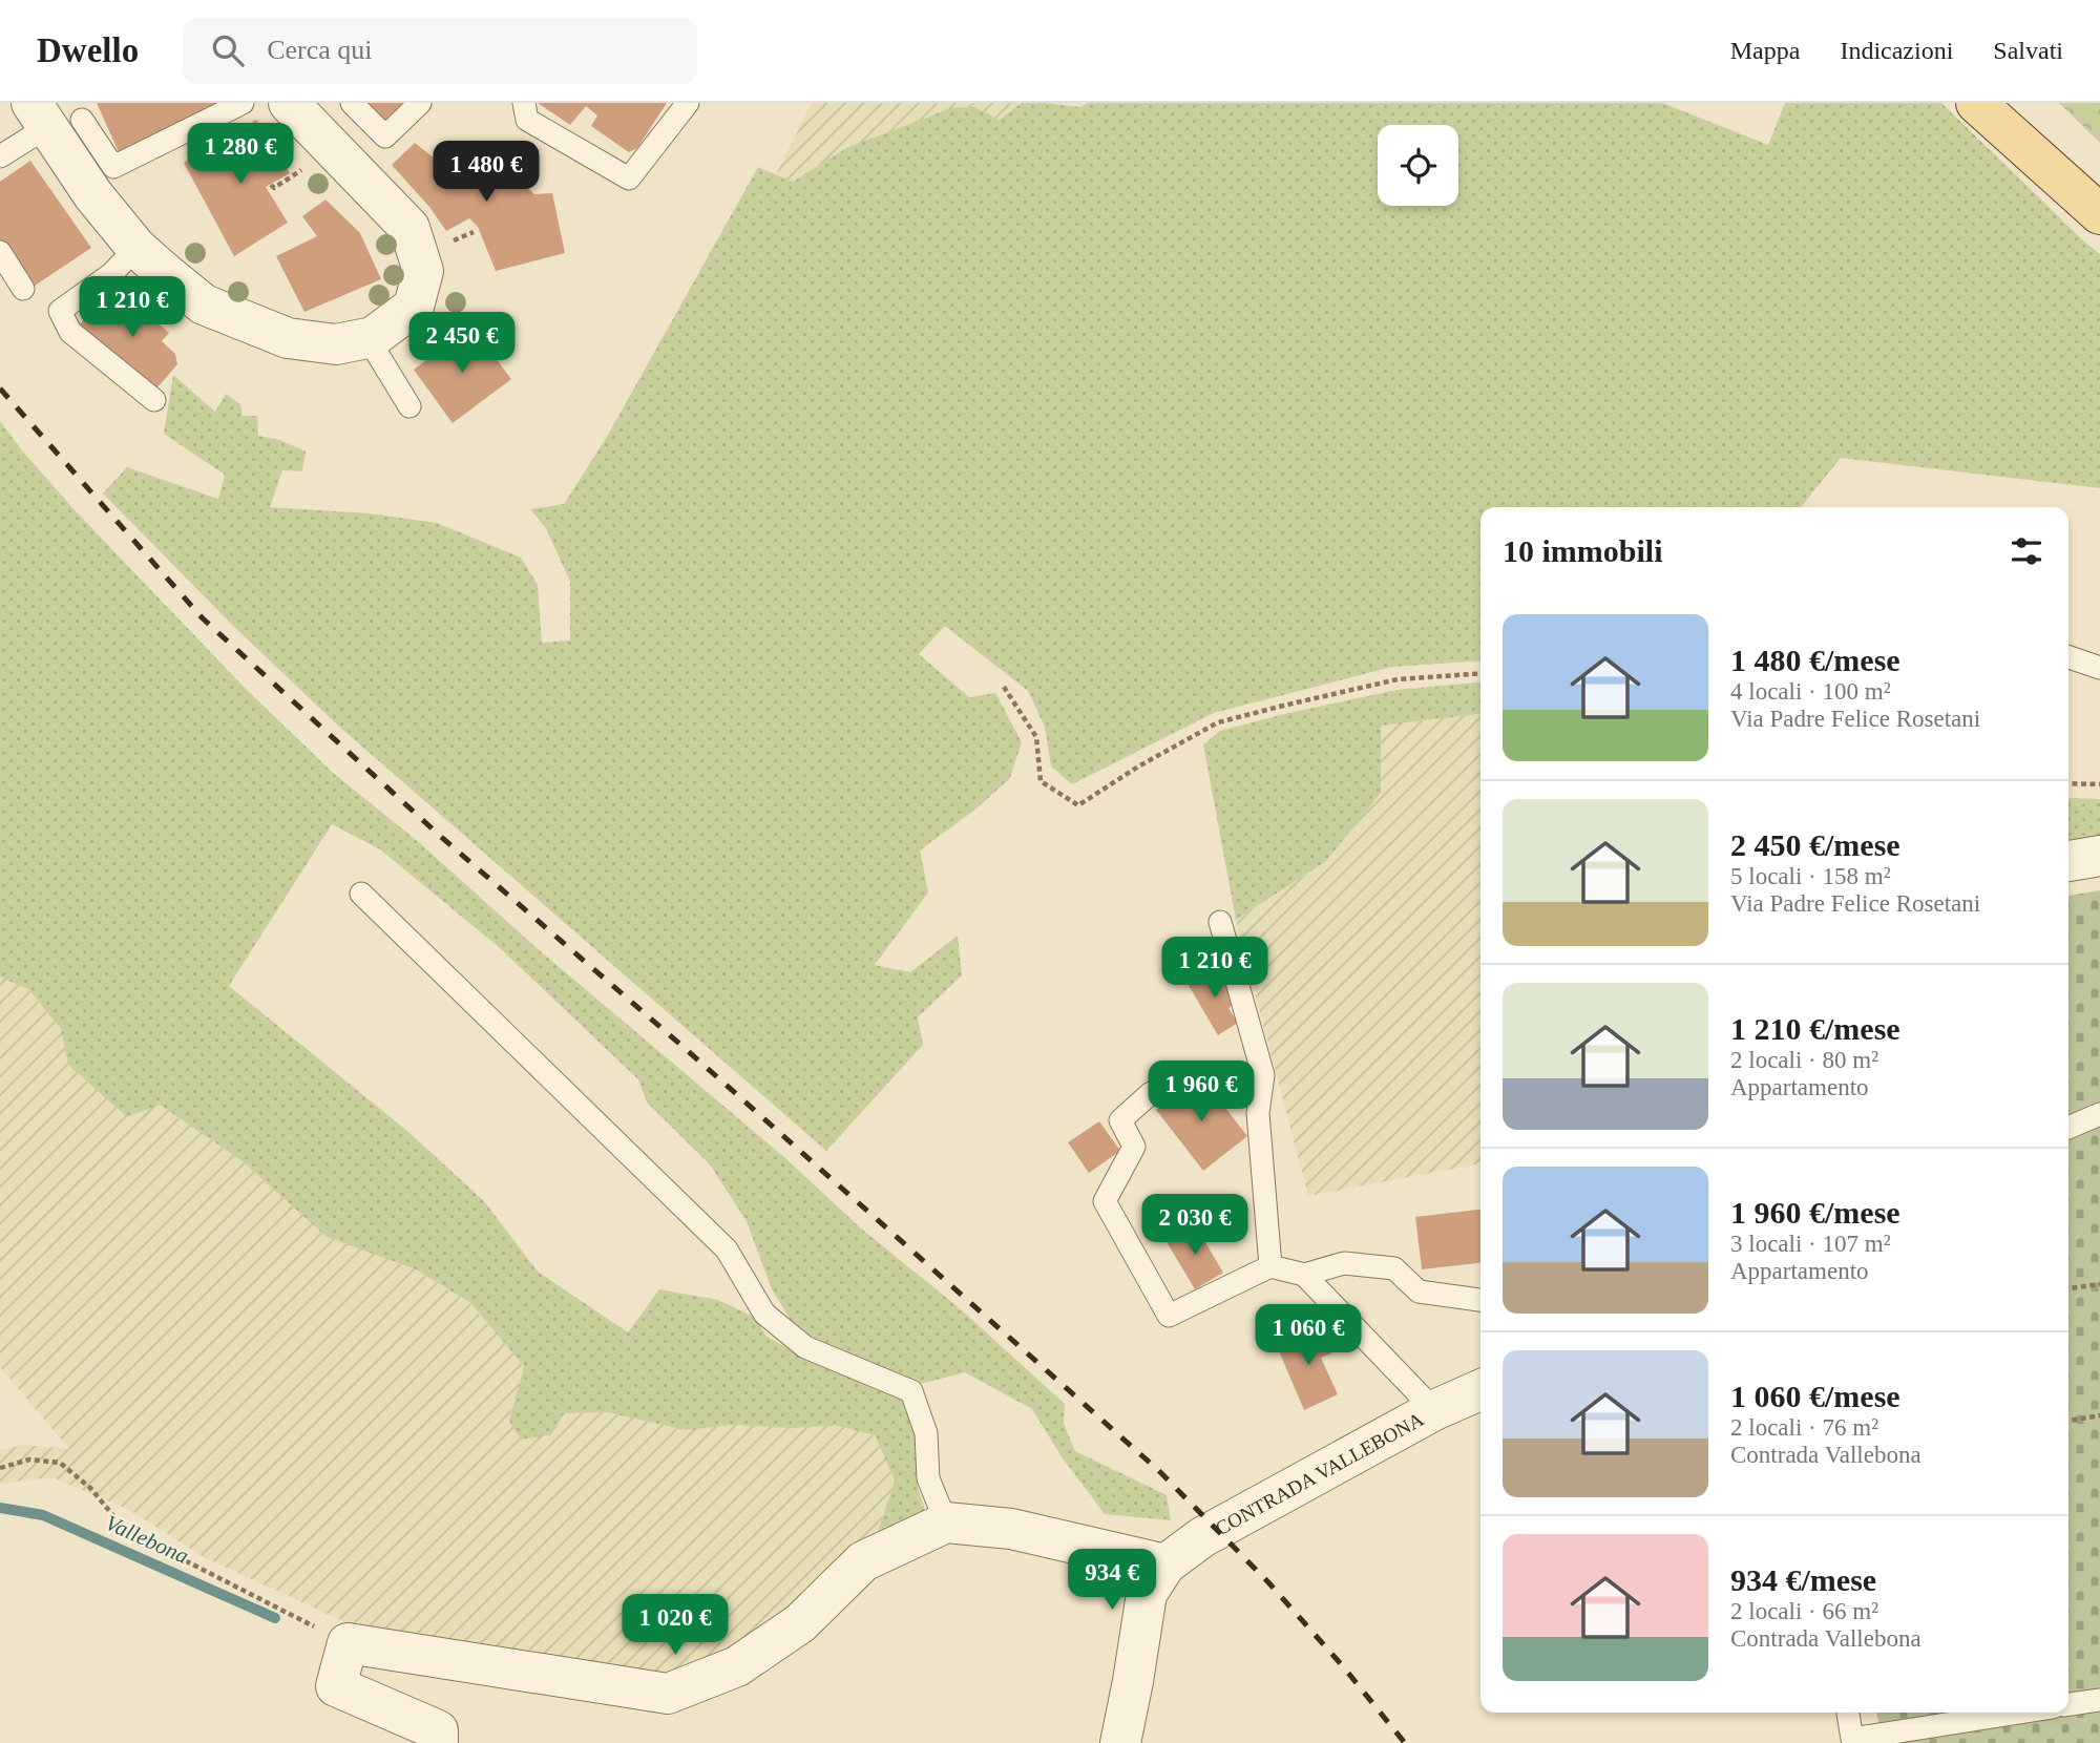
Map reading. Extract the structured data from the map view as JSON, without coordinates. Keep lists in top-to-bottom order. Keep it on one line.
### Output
{"streets":{"street":["CONTRADA VALLEBONA"]},"water":["Vallebona"],"page":{"header":"Dwello","search":"Cerca qui","nav":["Mappa","Indicazioni","Salvati"],"price":["1 280 €","1 480 €","1 210 €","2 450 €","1 210 €","1 960 €","2 030 €","1 060 €","934 €","1 020 €"],"heading":"10 immobili","list":[{"name":"1 480 €/mese","note":"4 locali · 100 m² · Via Padre Felice Rosetani"},{"name":"2 450 €/mese","note":"5 locali · 158 m² · Via Padre Felice Rosetani"},{"name":"1 210 €/mese","note":"2 locali · 80 m² · Appartamento"},{"name":"1 960 €/mese","note":"3 locali · 107 m² · Appartamento"},{"name":"1 060 €/mese","note":"2 locali · 76 m² · Contrada Vallebona"},{"name":"934 €/mese","note":"2 locali · 66 m² · Contrada Vallebona"}]}}
